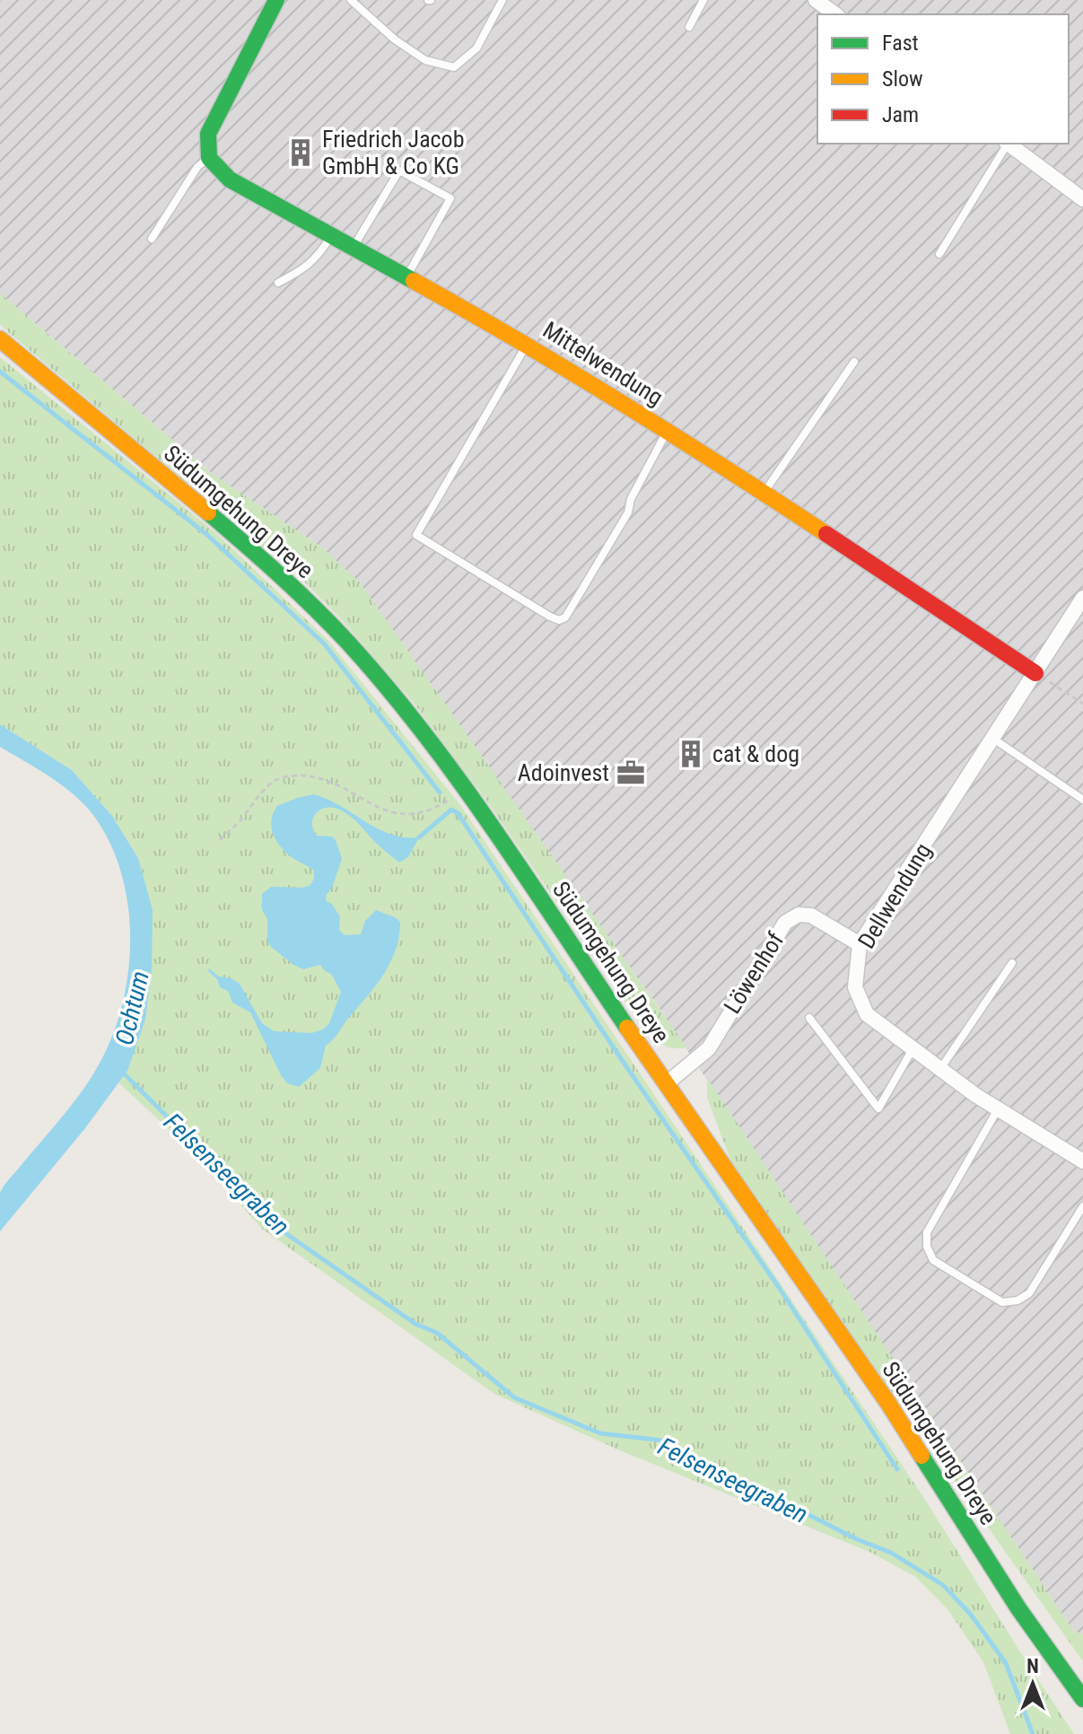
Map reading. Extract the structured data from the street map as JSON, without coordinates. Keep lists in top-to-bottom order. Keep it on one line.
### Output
{"streets":{"main road":["Mittelwendung","Südumgehung Dreye"],"street":["Dellwendung","Löwenhof"]},"crossings":[["Mittelwendung","Dellwendung"],["Südumgehung Dreye","Löwenhof"],["Dellwendung","Löwenhof"]],"water":["Ochtum","Felsenseegraben"],"places":{"building":["Friedrich Jacob GmbH & Co KG","cat & dog"],"office":["Adoinvest"]},"legend":["Fast","Slow","Jam"],"north":"top"}
